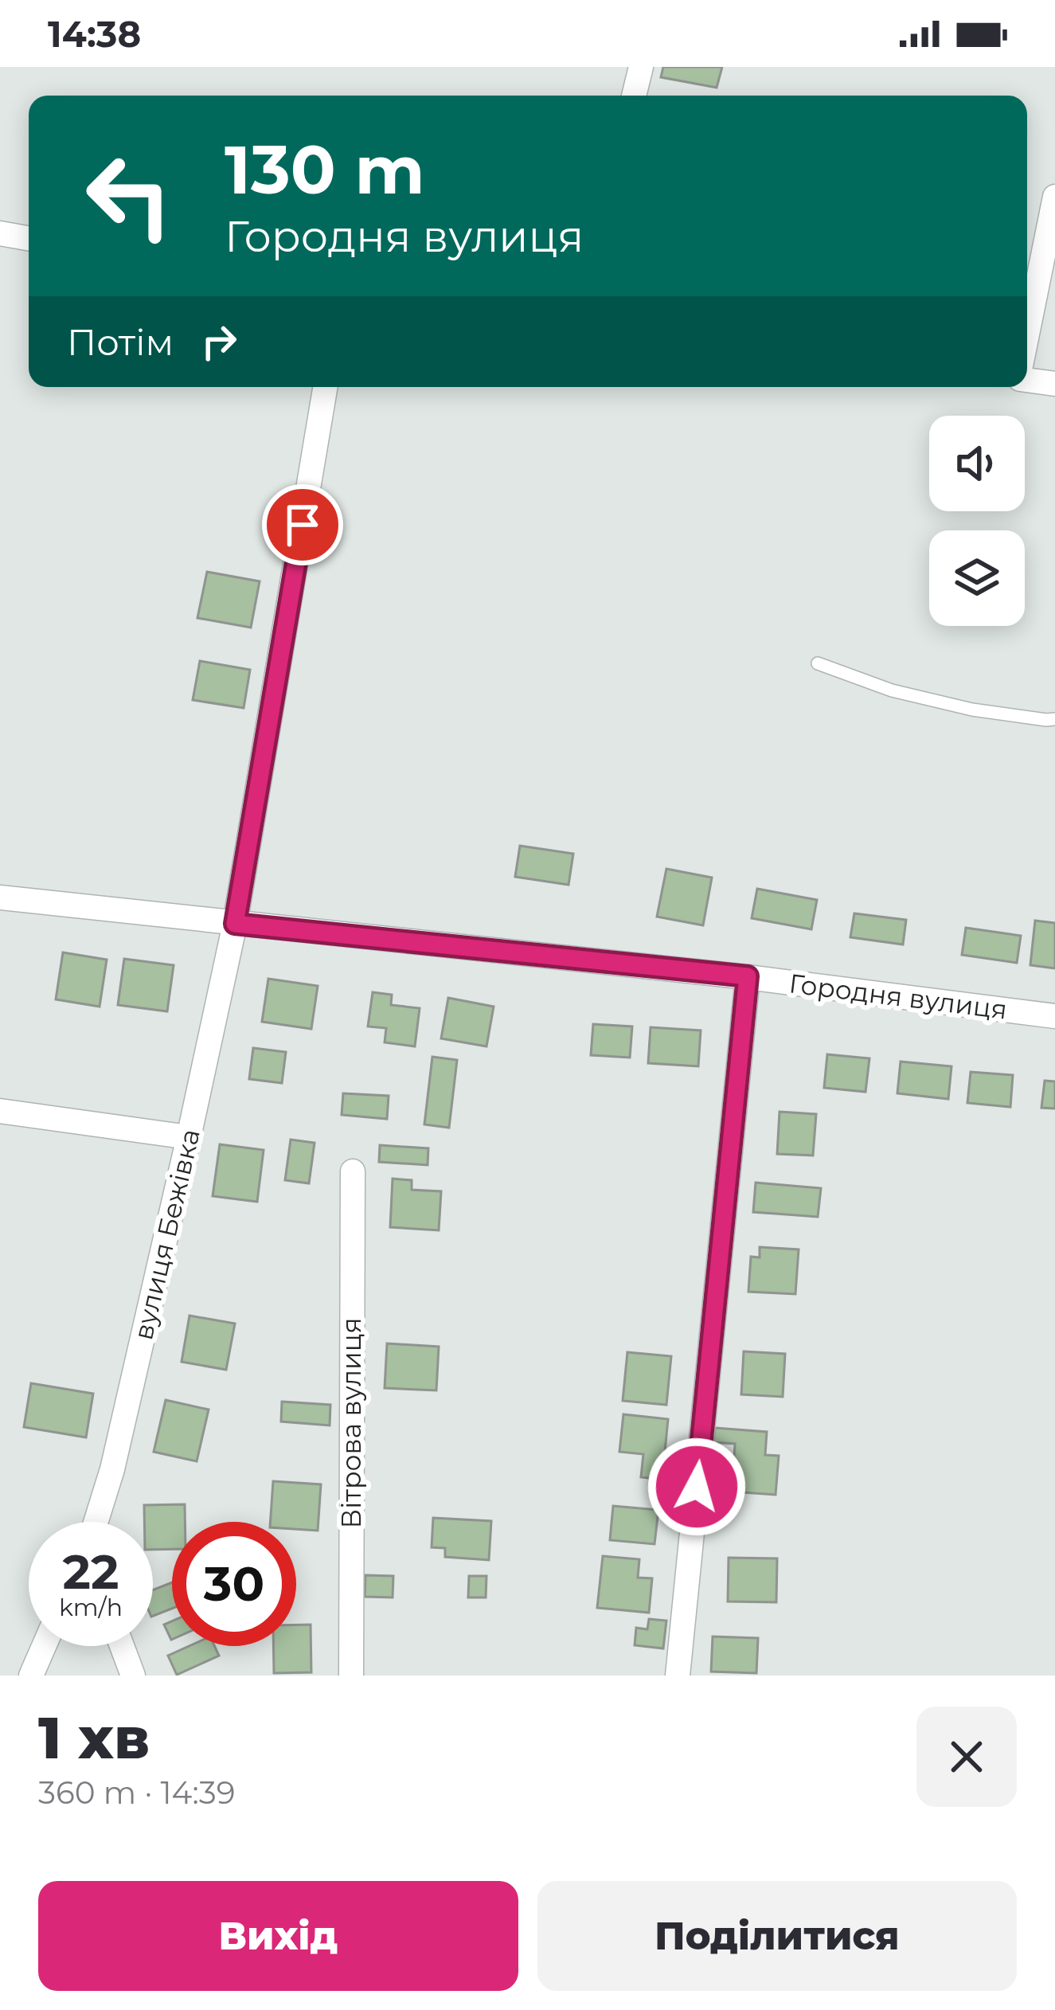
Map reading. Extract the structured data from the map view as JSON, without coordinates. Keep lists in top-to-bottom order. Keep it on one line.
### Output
{"streets":{"street":["Городня вулиця","вулиця Бежівка","Вітрова вулиця"]},"crossings":[["Городня вулиця","вулиця Бежівка"]],"page":{"status":"14:38","turn":["130 m","Городня вулиця"],"then":"Потім","speed":"22 km/h","limit":"30","heading":["1 хв","360 m · 14:39"],"buttons":["Вихід","Поділитися"]}}
